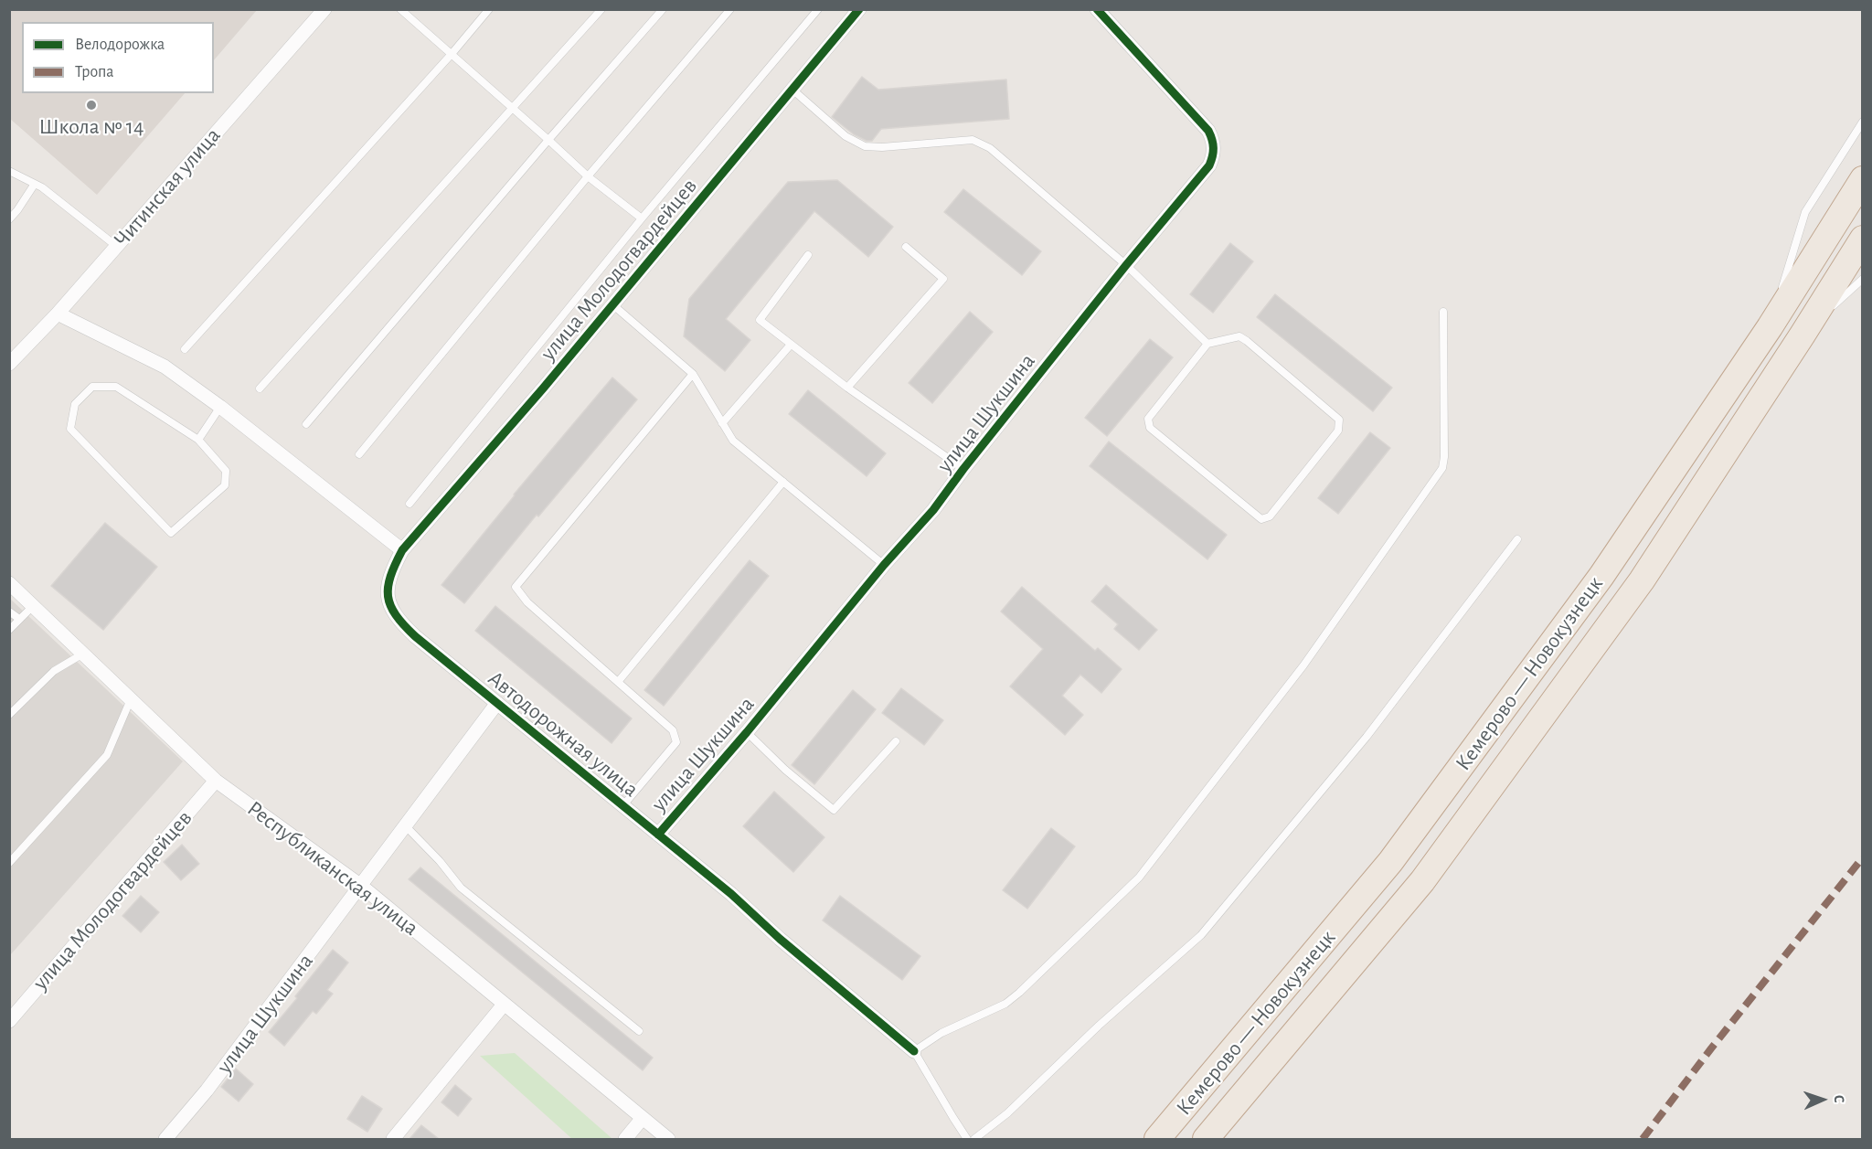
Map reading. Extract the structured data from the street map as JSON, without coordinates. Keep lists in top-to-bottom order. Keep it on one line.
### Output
{"streets":{"highway":["Кемерово — Новокузнецк"],"street":["Читинская улица","улица Молодогвардейцев","улица Шукшина","Автодорожная улица","Республиканская улица"]},"crossings":[["улица Молодогвардейцев","Автодорожная улица"],["улица Молодогвардейцев","Республиканская улица"],["улица Шукшина","Автодорожная улица"],["улица Шукшина","Республиканская улица"]],"places":["Школа № 14"],"legend":["Велодорожка","Тропа"],"north":"right"}
